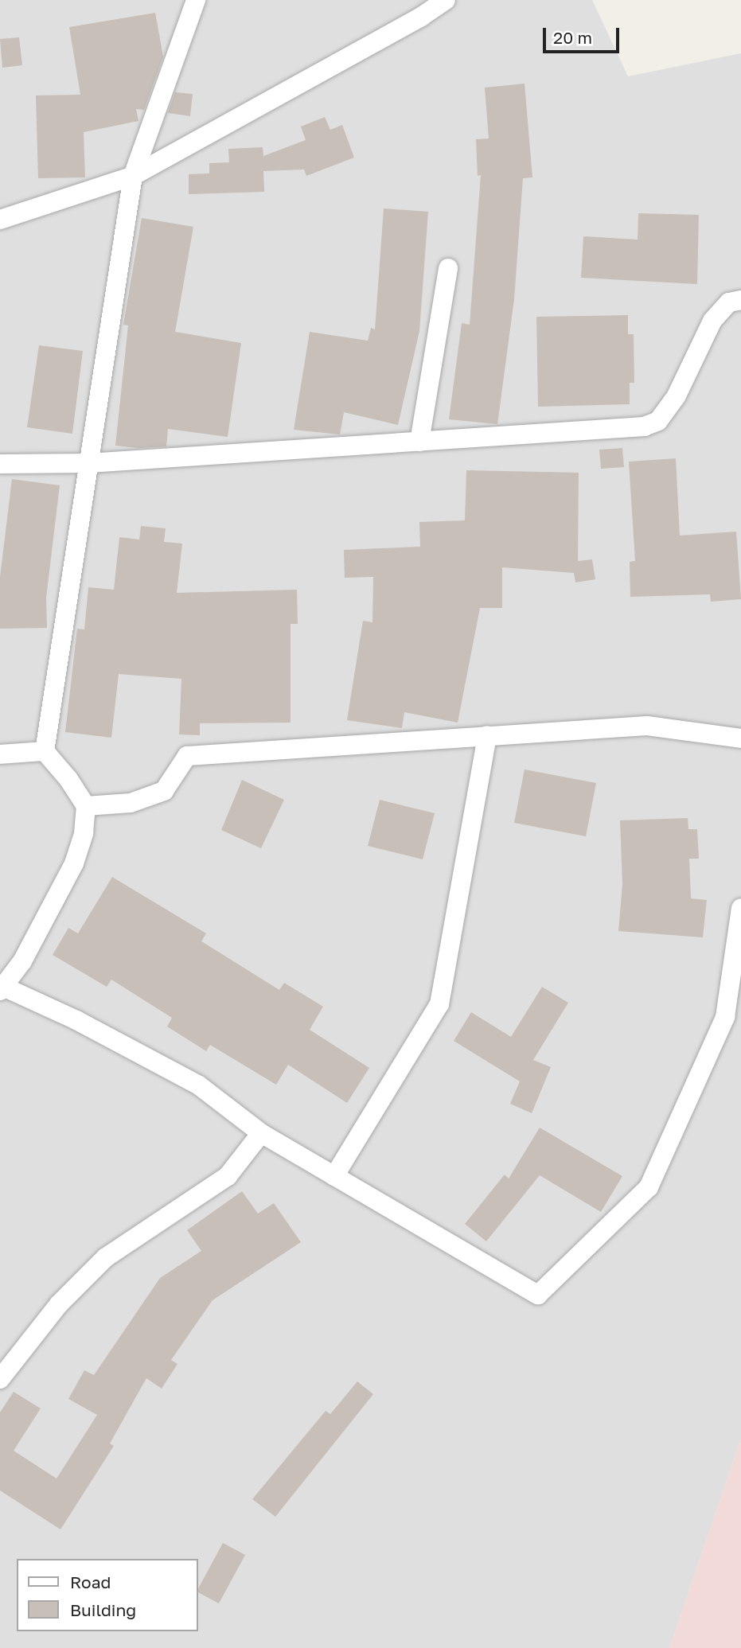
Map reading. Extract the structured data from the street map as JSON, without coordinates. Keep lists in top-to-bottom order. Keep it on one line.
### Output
{"legend":["Road","Building"],"scale_bar":"20 m"}
